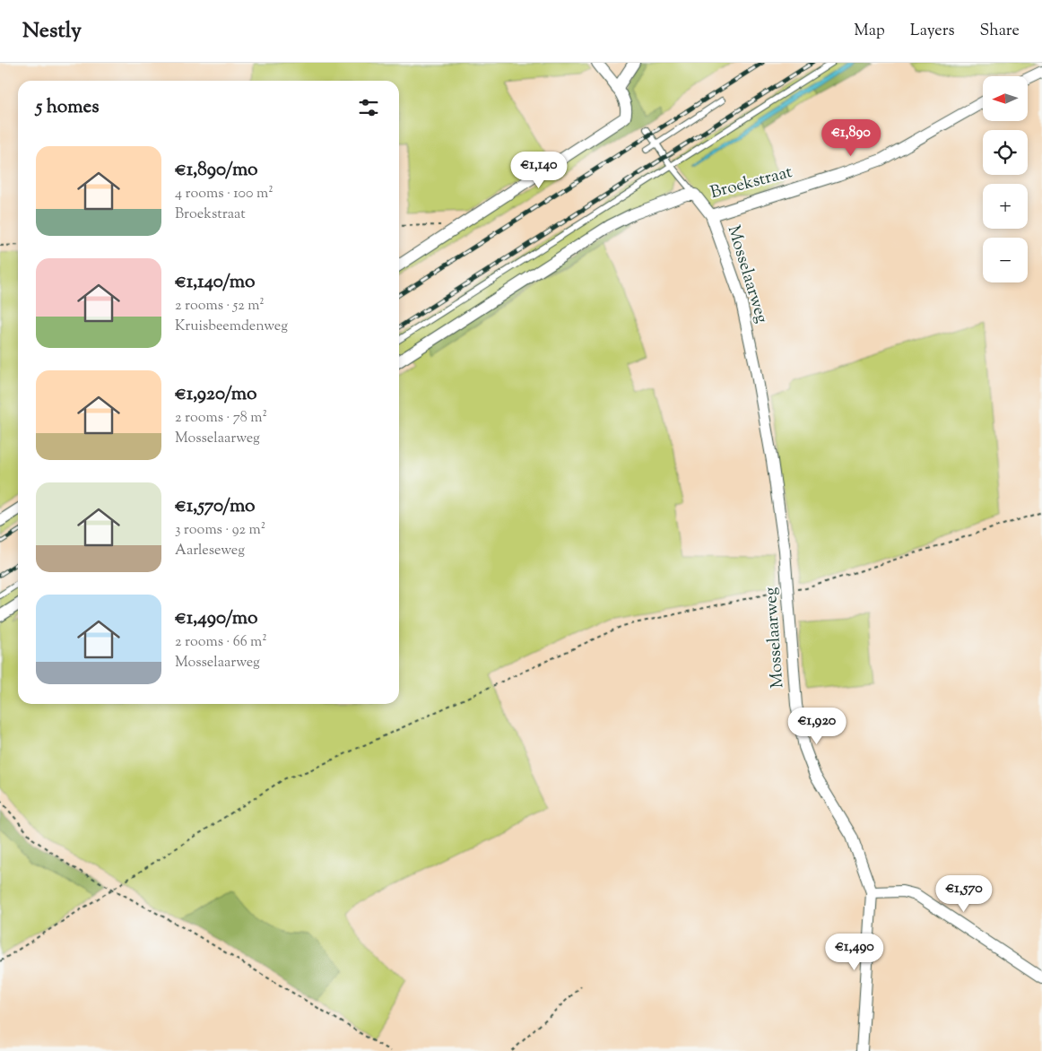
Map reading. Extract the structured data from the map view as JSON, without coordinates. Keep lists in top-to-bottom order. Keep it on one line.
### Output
{"streets":{"street":["Broekstraat","Mosselaarweg"]},"crossings":[["Broekstraat","Mosselaarweg"]],"north":"left","page":{"header":"Nestly","nav":["Map","Layers","Share"],"map_buttons":["+","−"],"heading":"5 homes","price":["€1,890","€1,140","€1,920","€1,570","€1,490"],"list":[{"name":"€1,890/mo","note":"4 rooms · 100 m² · Broekstraat"},{"name":"€1,140/mo","note":"2 rooms · 52 m² · Kruisbeemdenweg"},{"name":"€1,920/mo","note":"2 rooms · 78 m² · Mosselaarweg"},{"name":"€1,570/mo","note":"3 rooms · 92 m² · Aarleseweg"},{"name":"€1,490/mo","note":"2 rooms · 66 m² · Mosselaarweg"}]}}
